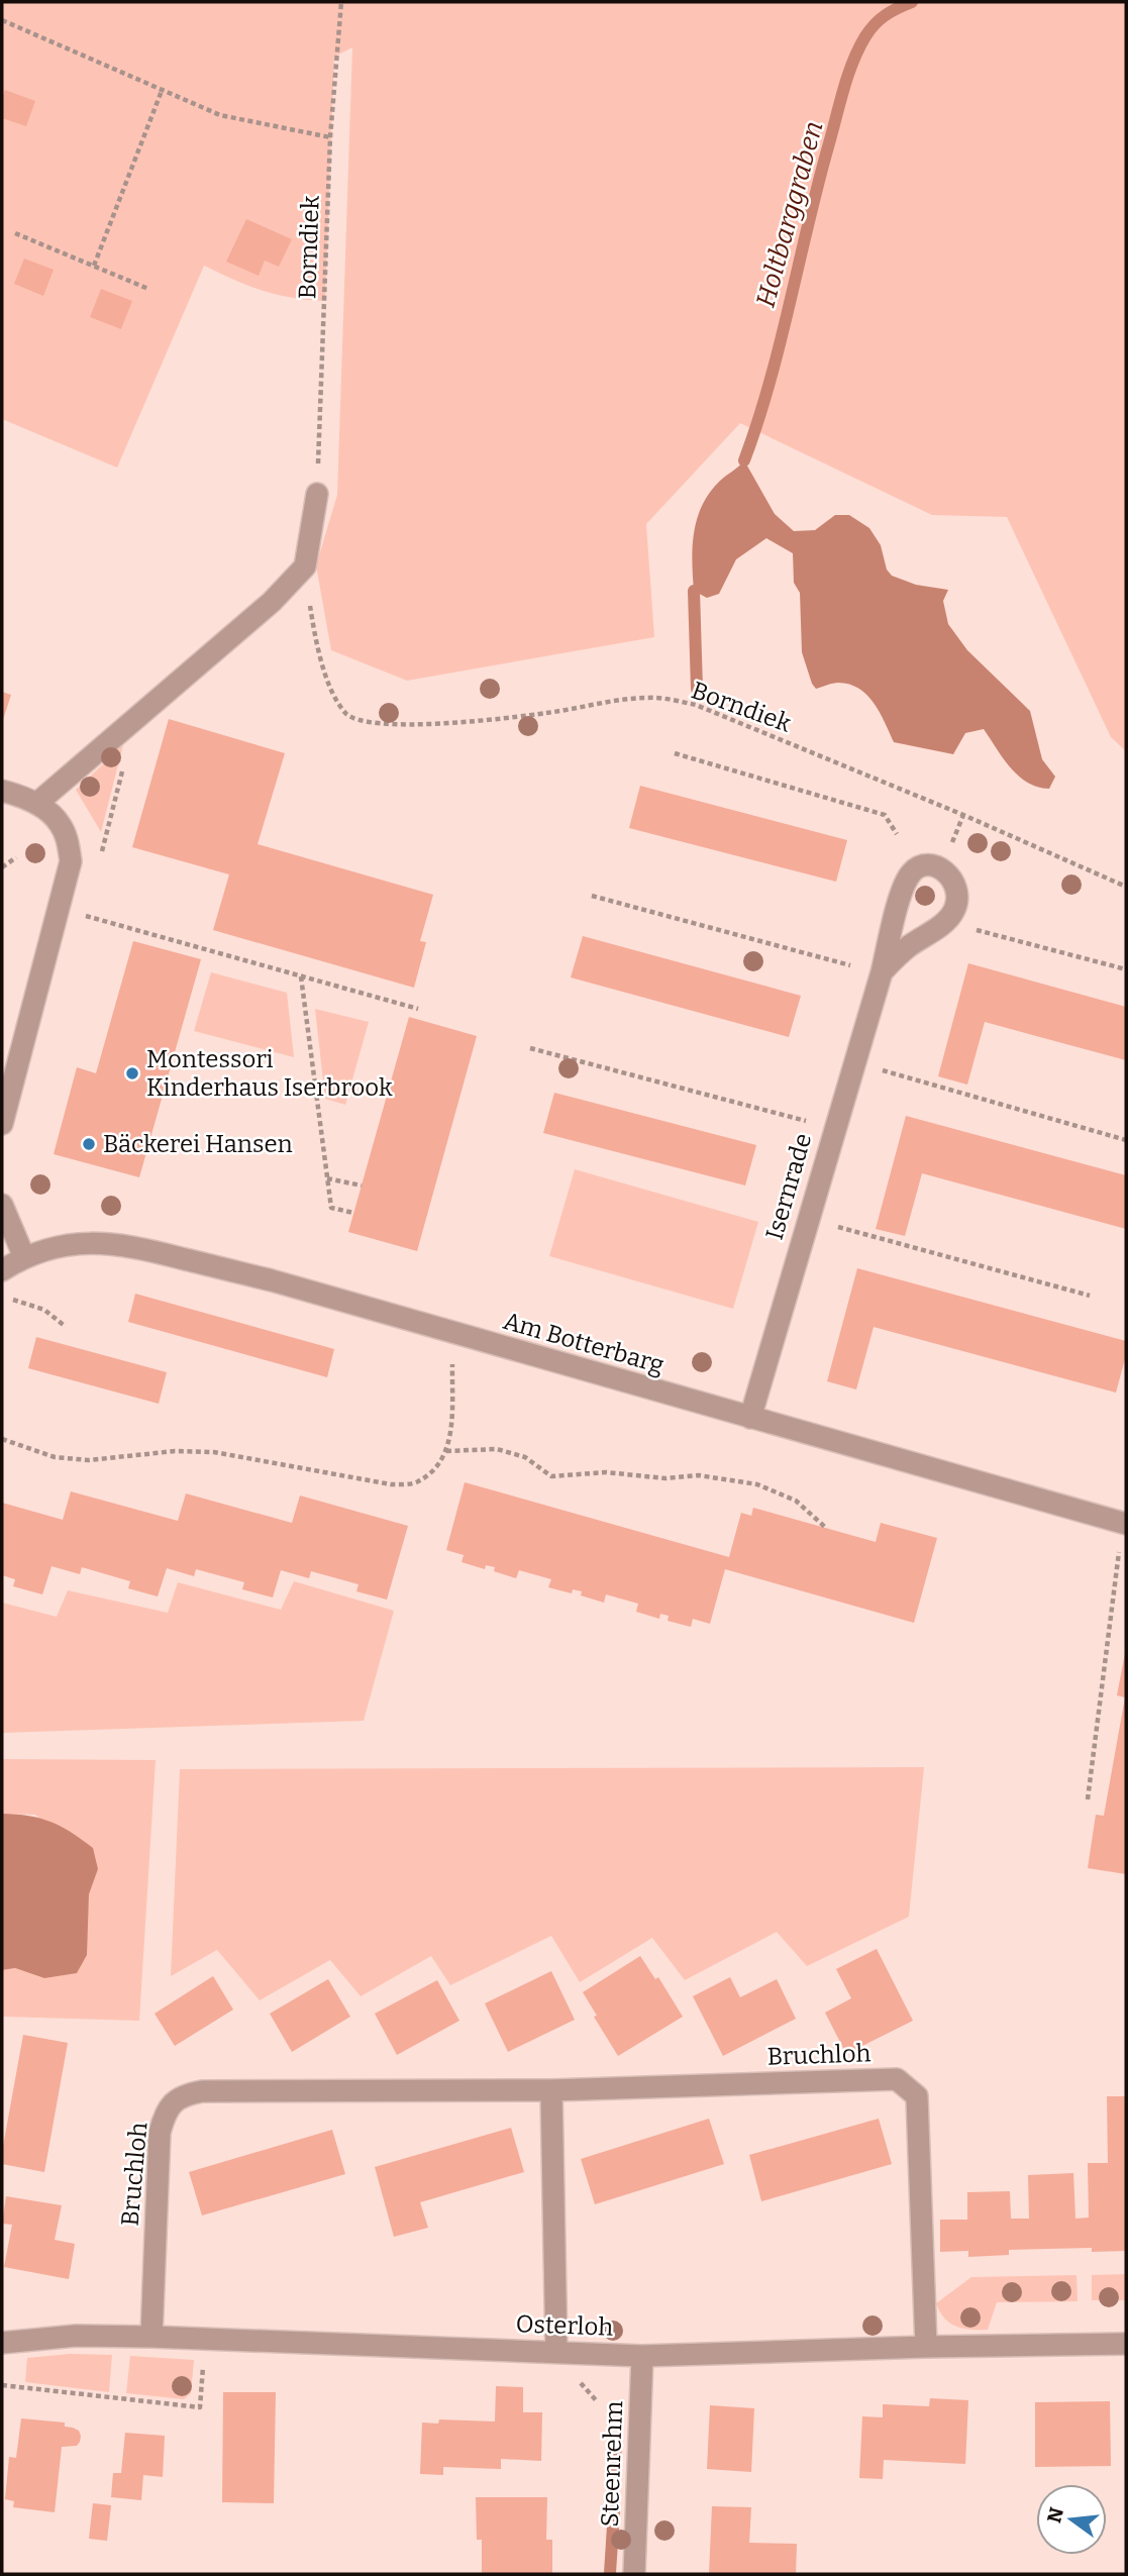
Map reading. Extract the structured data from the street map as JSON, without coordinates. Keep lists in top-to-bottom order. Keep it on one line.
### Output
{"streets":{"street":["Isernrade","Am Botterbarg","Bruchloh","Osterloh","Steenrehm"],"path":["Borndiek"]},"crossings":[["Isernrade","Am Botterbarg"],["Bruchloh","Osterloh"],["Osterloh","Steenrehm"]],"water":["Holtbarggraben"],"places":["Montessori Kinderhaus Iserbrook","Bäckerei Hansen"],"north":"left"}
